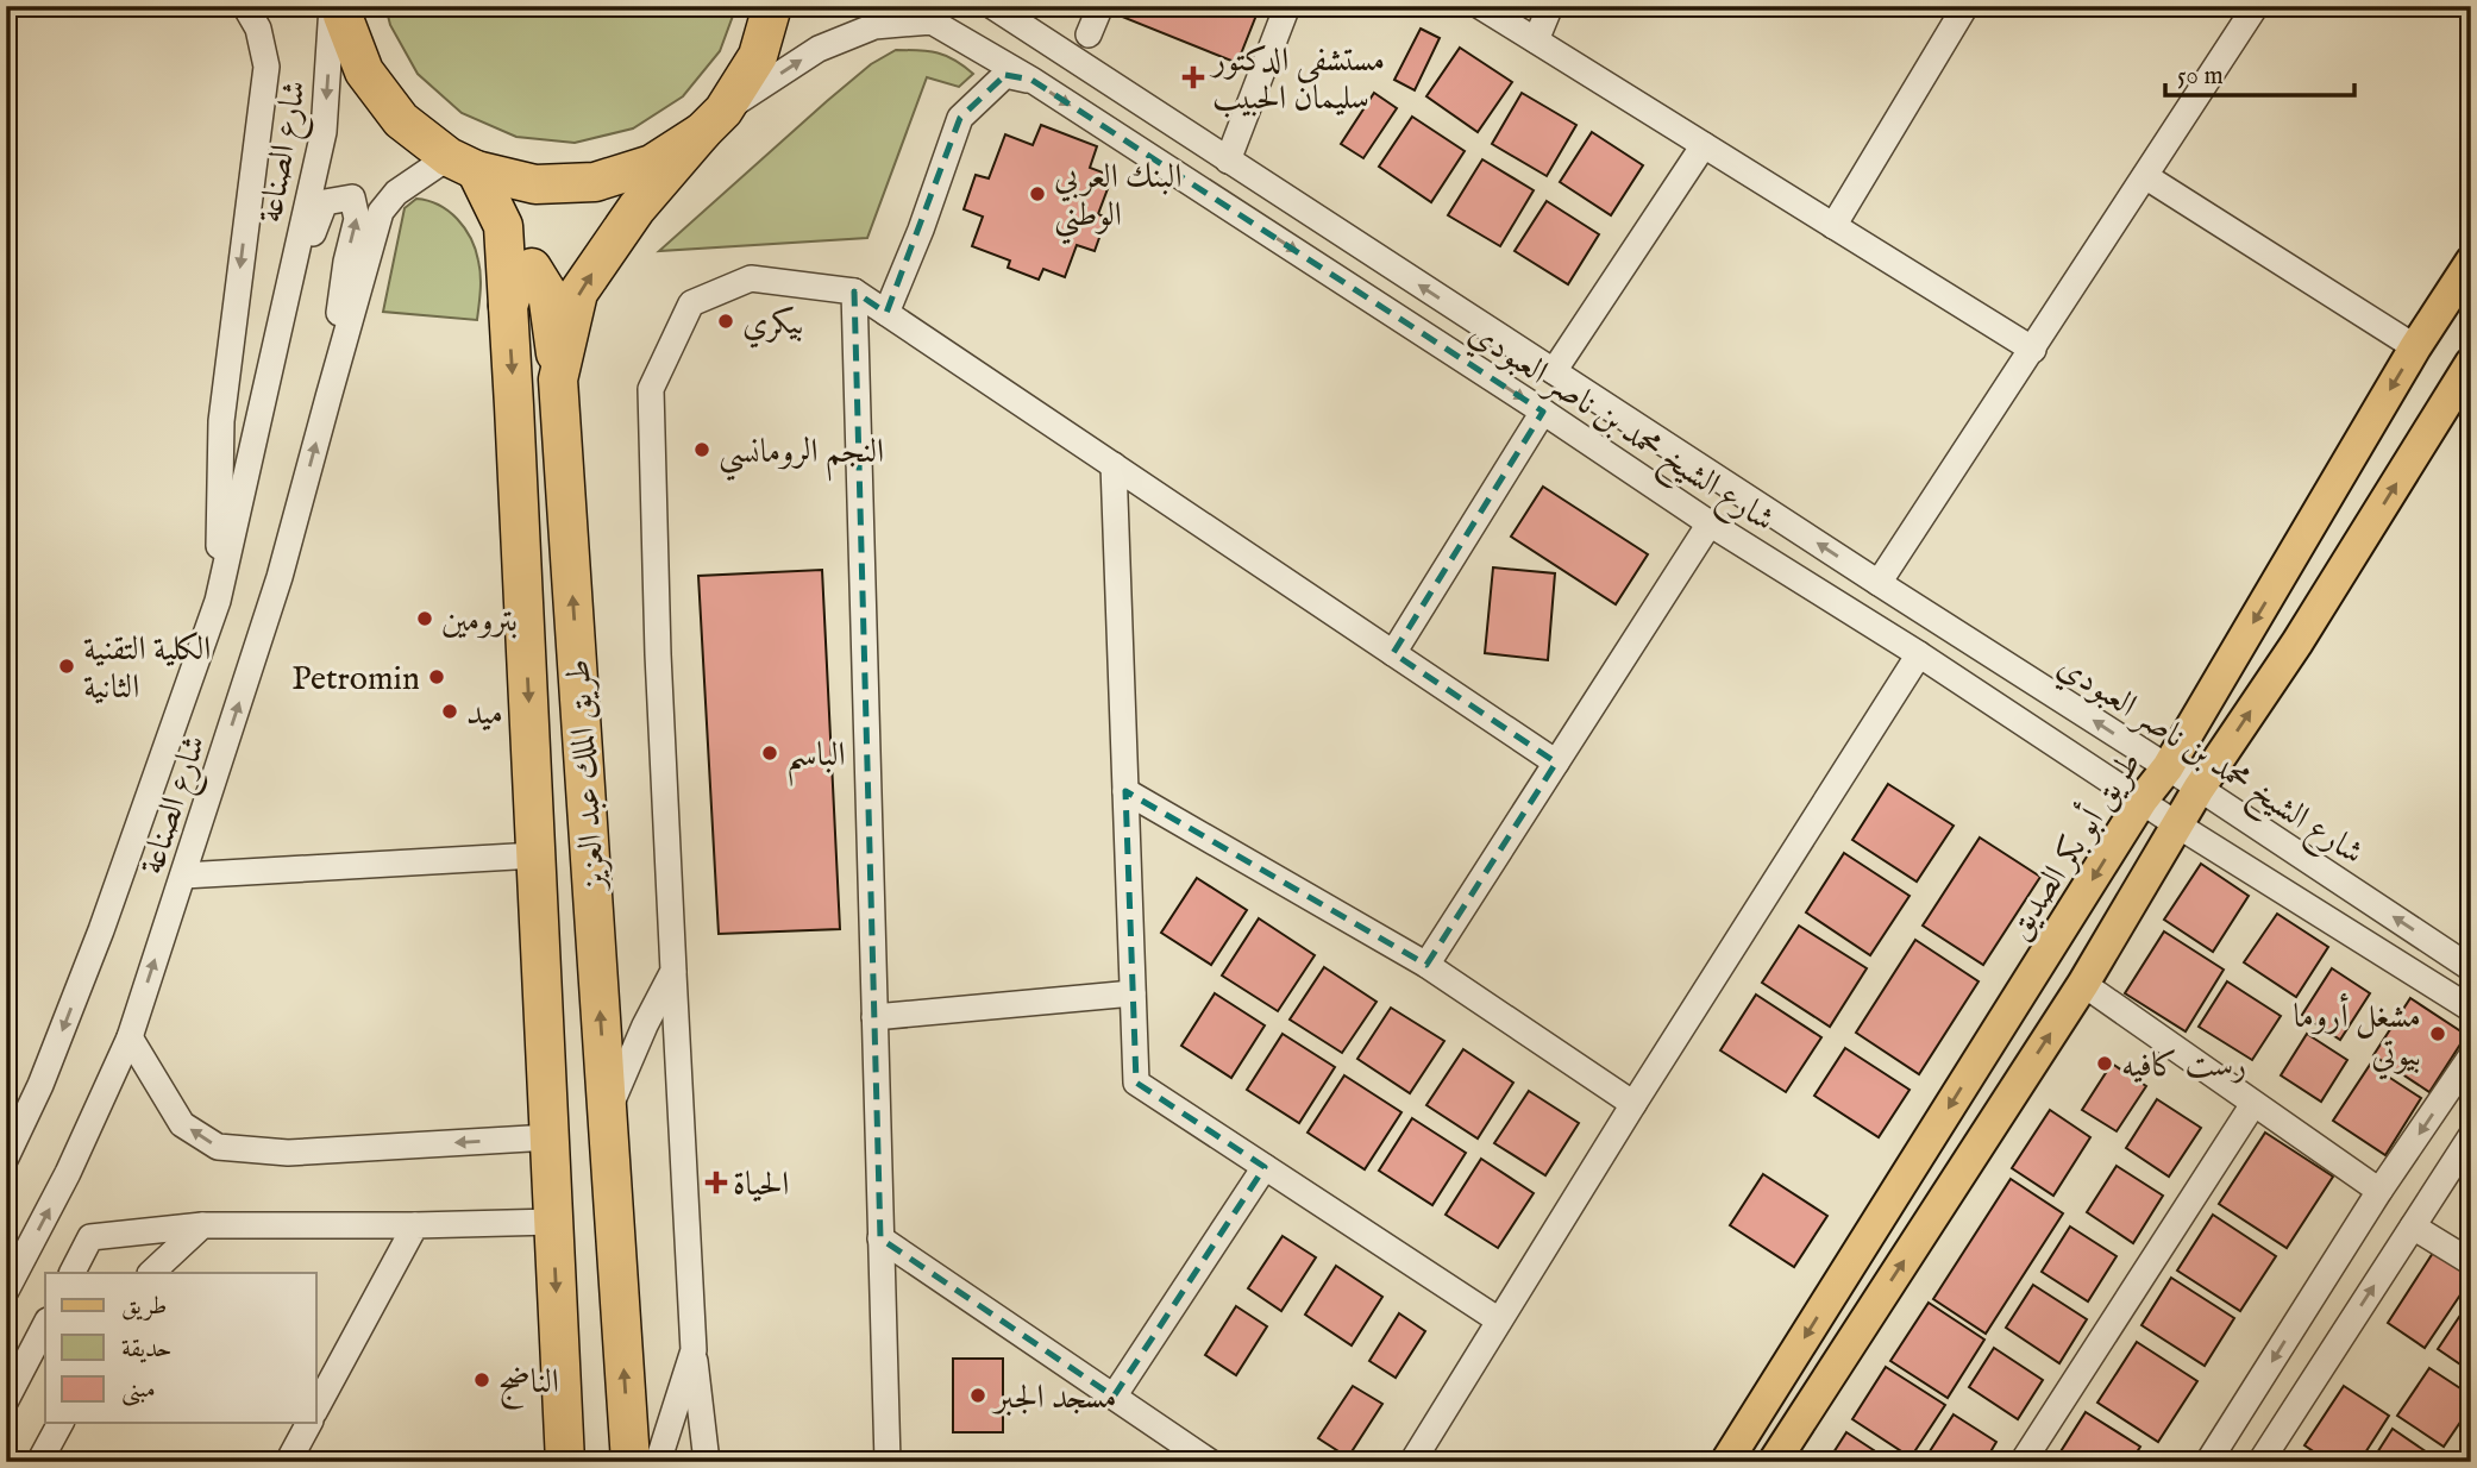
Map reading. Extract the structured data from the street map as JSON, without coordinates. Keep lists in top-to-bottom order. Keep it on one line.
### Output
{"streets":{"highway":["طريق الملك عبد العزيز"],"main road":["طريق أبو بكر الصديق"],"street":["شارع الصناعة","شارع الشيخ محمد بن ناصر العبودي"]},"crossings":[["شارع الصناعة","طريق الملك عبد العزيز"],["شارع الشيخ محمد بن ناصر العبودي","طريق الملك عبد العزيز"],["شارع الشيخ محمد بن ناصر العبودي","طريق أبو بكر الصديق"]],"places":{"health":["مستشفى الدكتور سليمان الحبيب","الحياة"],"other":["البنك العربي الوطني","بيكري","النجم الرومانسي","بترومين","الكلية التقنية الثانية","Petromin","ميد","الباسم","مشغل أروما بيوتي","رست كافيه","الناضج","مسجد الجبر"]},"legend":["طريق","حديقة","مبنى"],"scale_bar":"50 m"}
